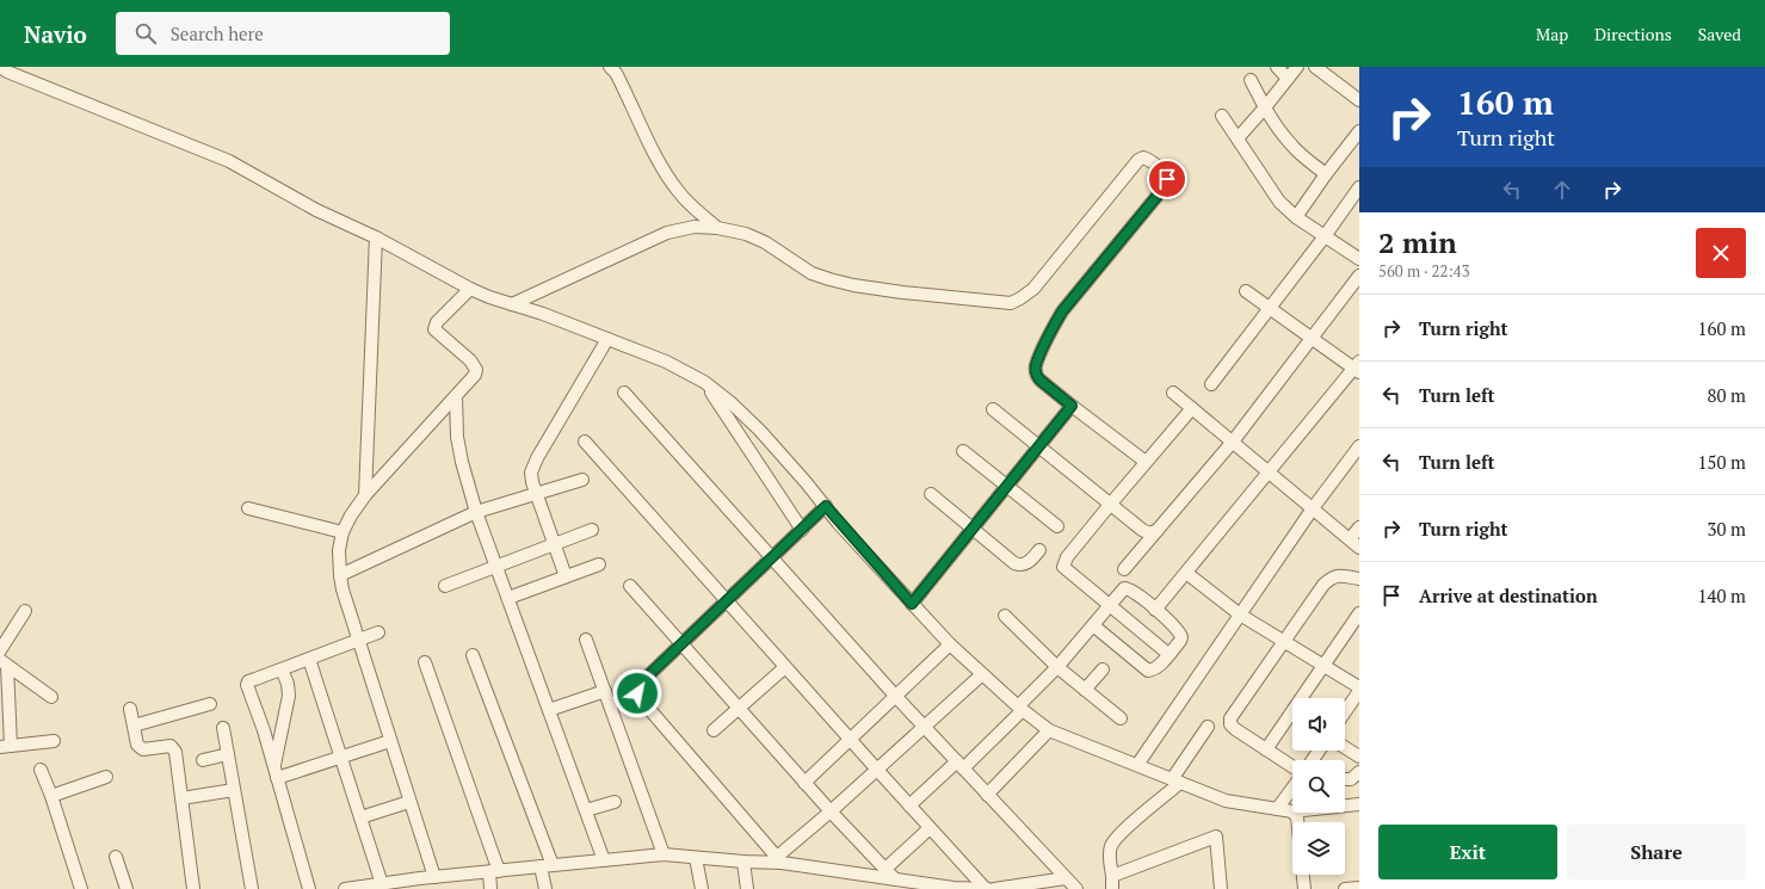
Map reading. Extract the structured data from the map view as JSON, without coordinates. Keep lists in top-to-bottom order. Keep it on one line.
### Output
{"page":{"header":"Navio","search":"Search here","nav":["Map","Directions","Saved"],"turn":["160 m","Turn right"],"heading":["2 min","560 m · 22:43"],"list":[{"name":"Turn right","value":"160 m"},{"name":"Turn left","value":"80 m"},{"name":"Turn left","value":"150 m"},{"name":"Turn right","value":"30 m"},{"name":"Arrive at destination","value":"140 m"}],"buttons":["Exit","Share"]}}
